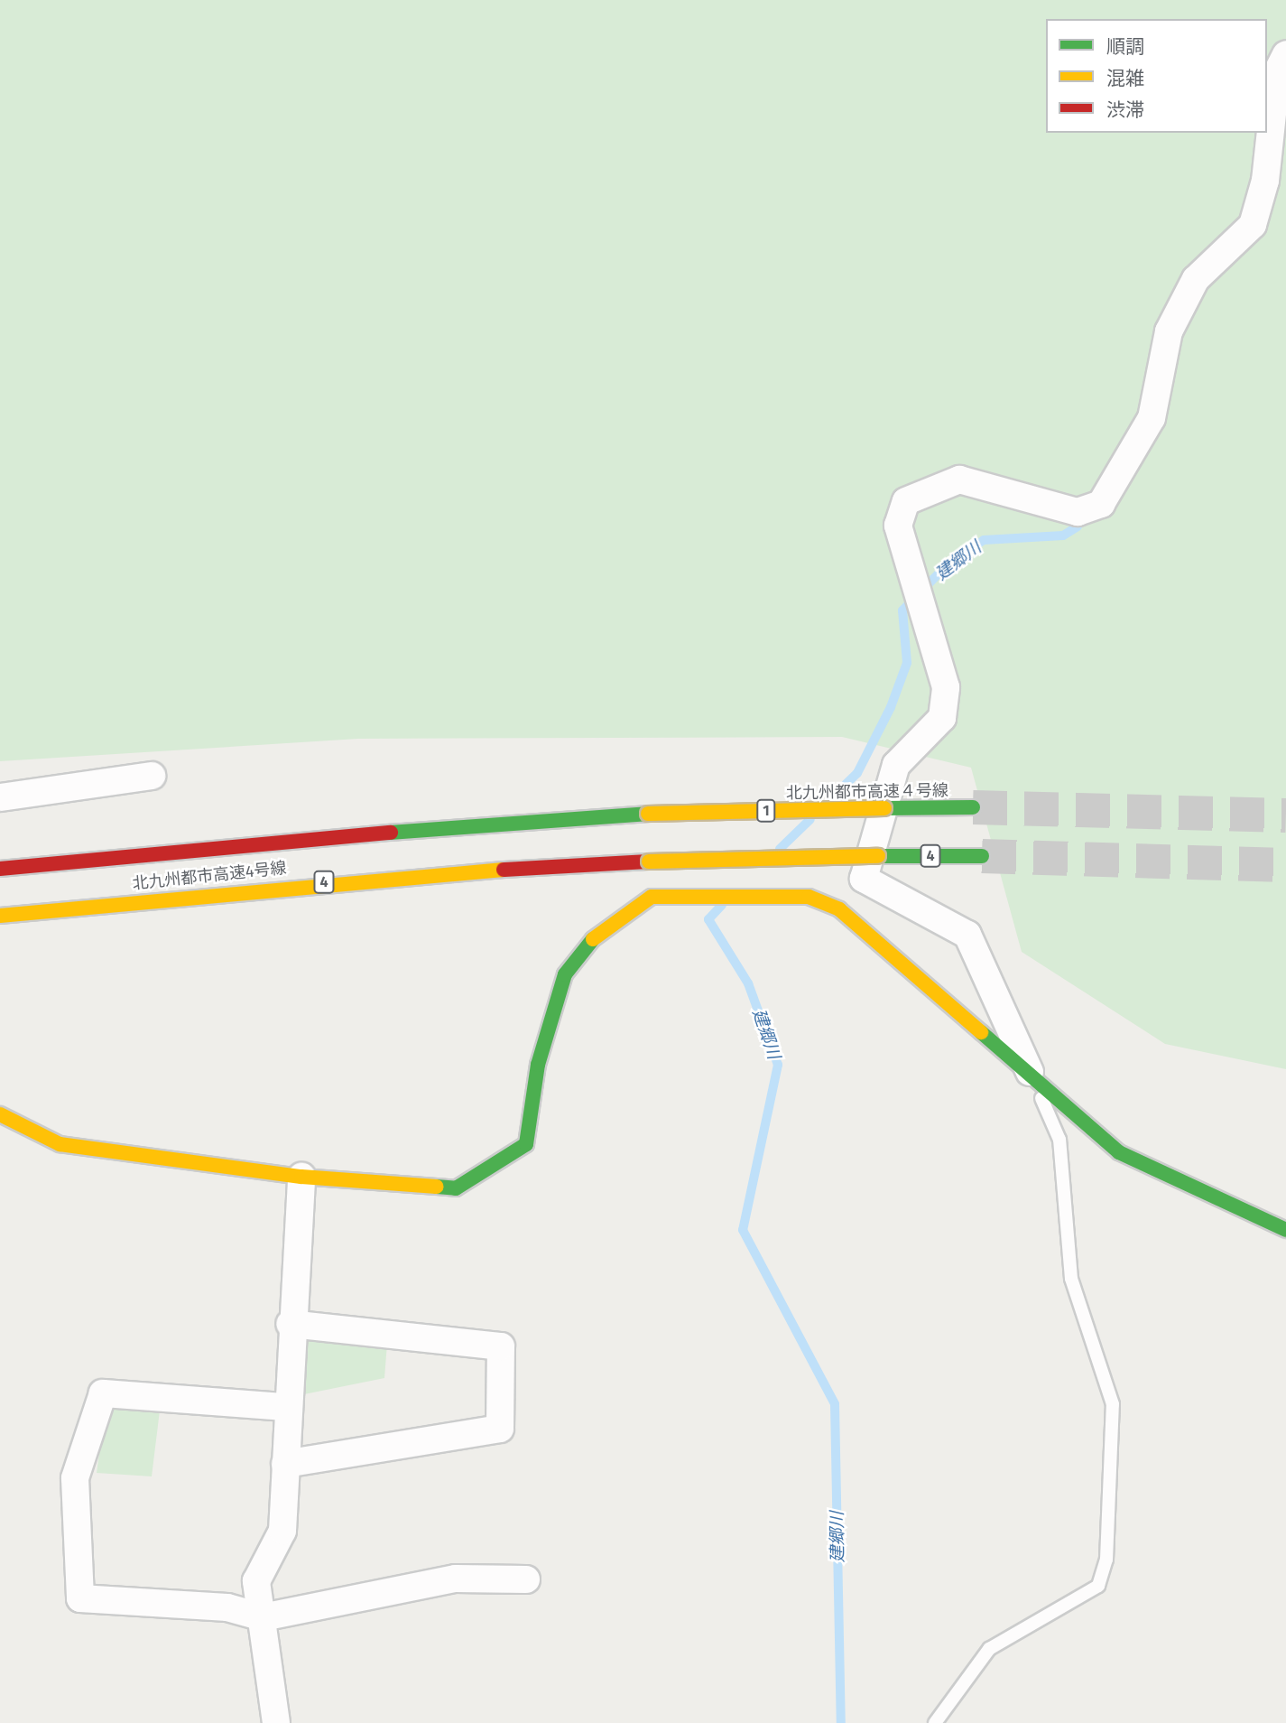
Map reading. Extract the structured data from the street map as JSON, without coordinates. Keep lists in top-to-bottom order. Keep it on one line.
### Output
{"streets":{"main road":["北九州都市高速４号線","1","4","北九州都市高速4号線"]},"crossings":[["北九州都市高速４号線","北九州都市高速4号線"],["4","北九州都市高速4号線"]],"water":["建郷川"],"legend":["順調","混雑","渋滞"]}
